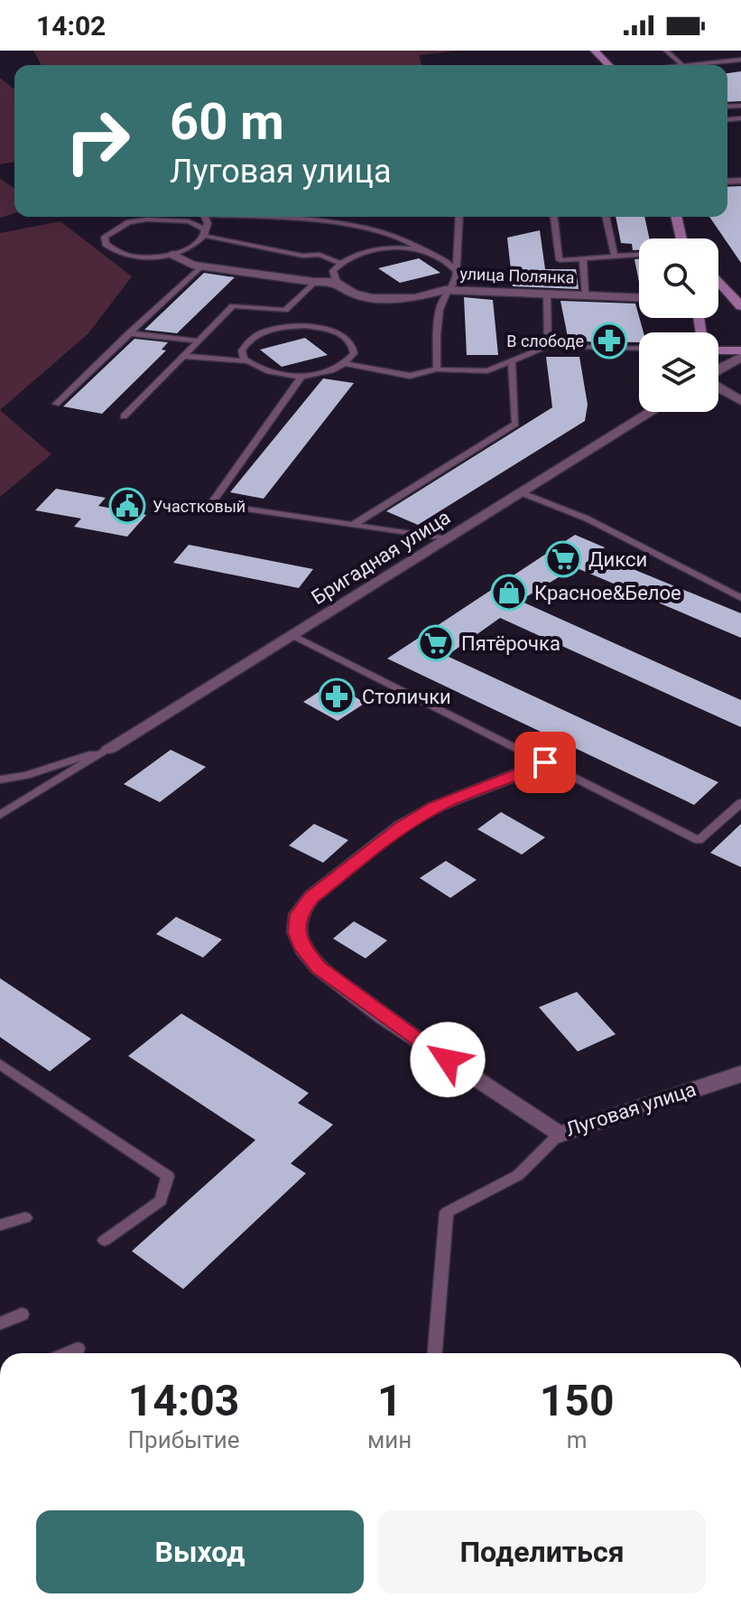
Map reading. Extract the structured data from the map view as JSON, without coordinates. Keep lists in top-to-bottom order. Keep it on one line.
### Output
{"streets":{"street":["улица Полянка","Бригадная улица","Луговая улица"]},"places":{"pharmacy":["В слободе","Столички"],"public building":["Участковый"],"supermarket":["Дикси","Пятёрочка"],"shop":["Красное&Белое"]},"page":{"status":"14:02","turn":["60 m","Луговая улица"],"eta":["14:03","Прибытие","1","мин","150","m"],"buttons":["Выход","Поделиться"]}}
